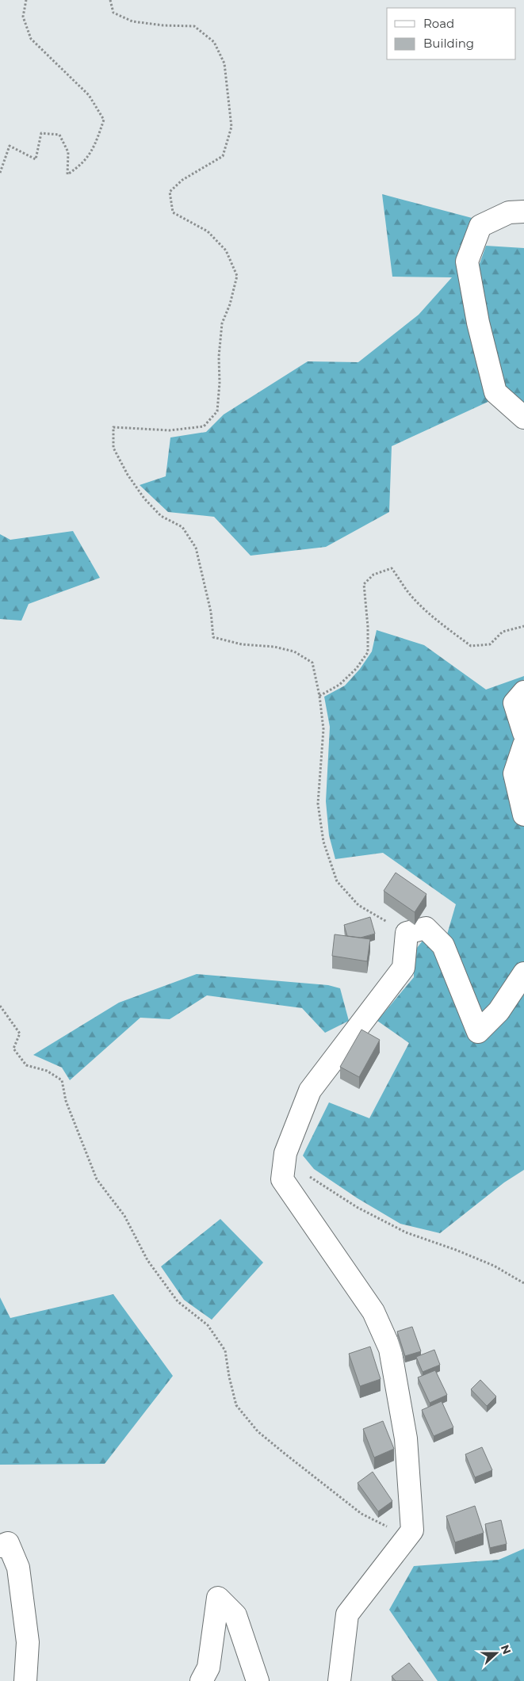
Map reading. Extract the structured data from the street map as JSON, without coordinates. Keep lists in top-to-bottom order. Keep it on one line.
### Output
{"legend":["Road","Building"],"north":"right"}
